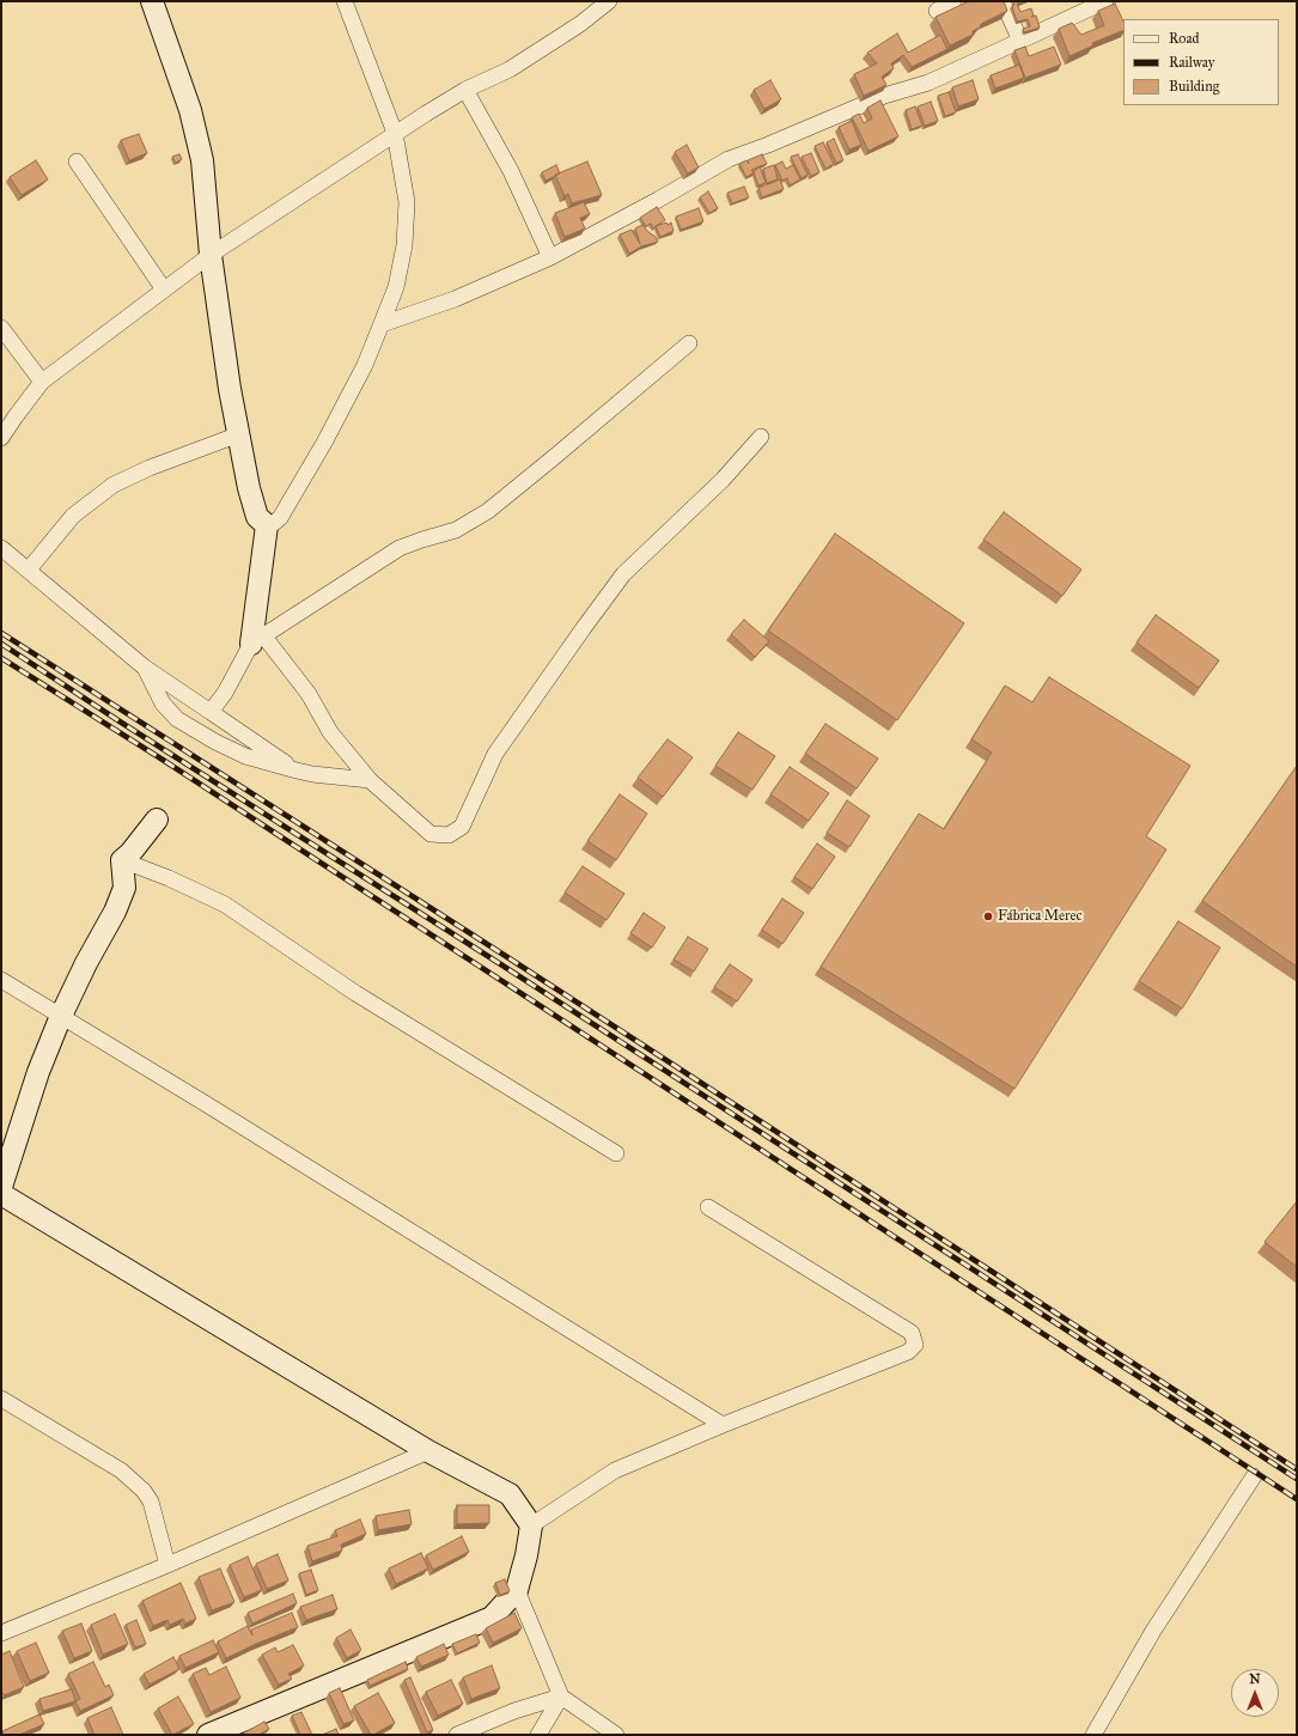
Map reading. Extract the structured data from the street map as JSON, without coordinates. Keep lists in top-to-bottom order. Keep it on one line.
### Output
{"places":["Fábrica Merec"],"legend":["Road","Railway","Building"],"north":"top"}
